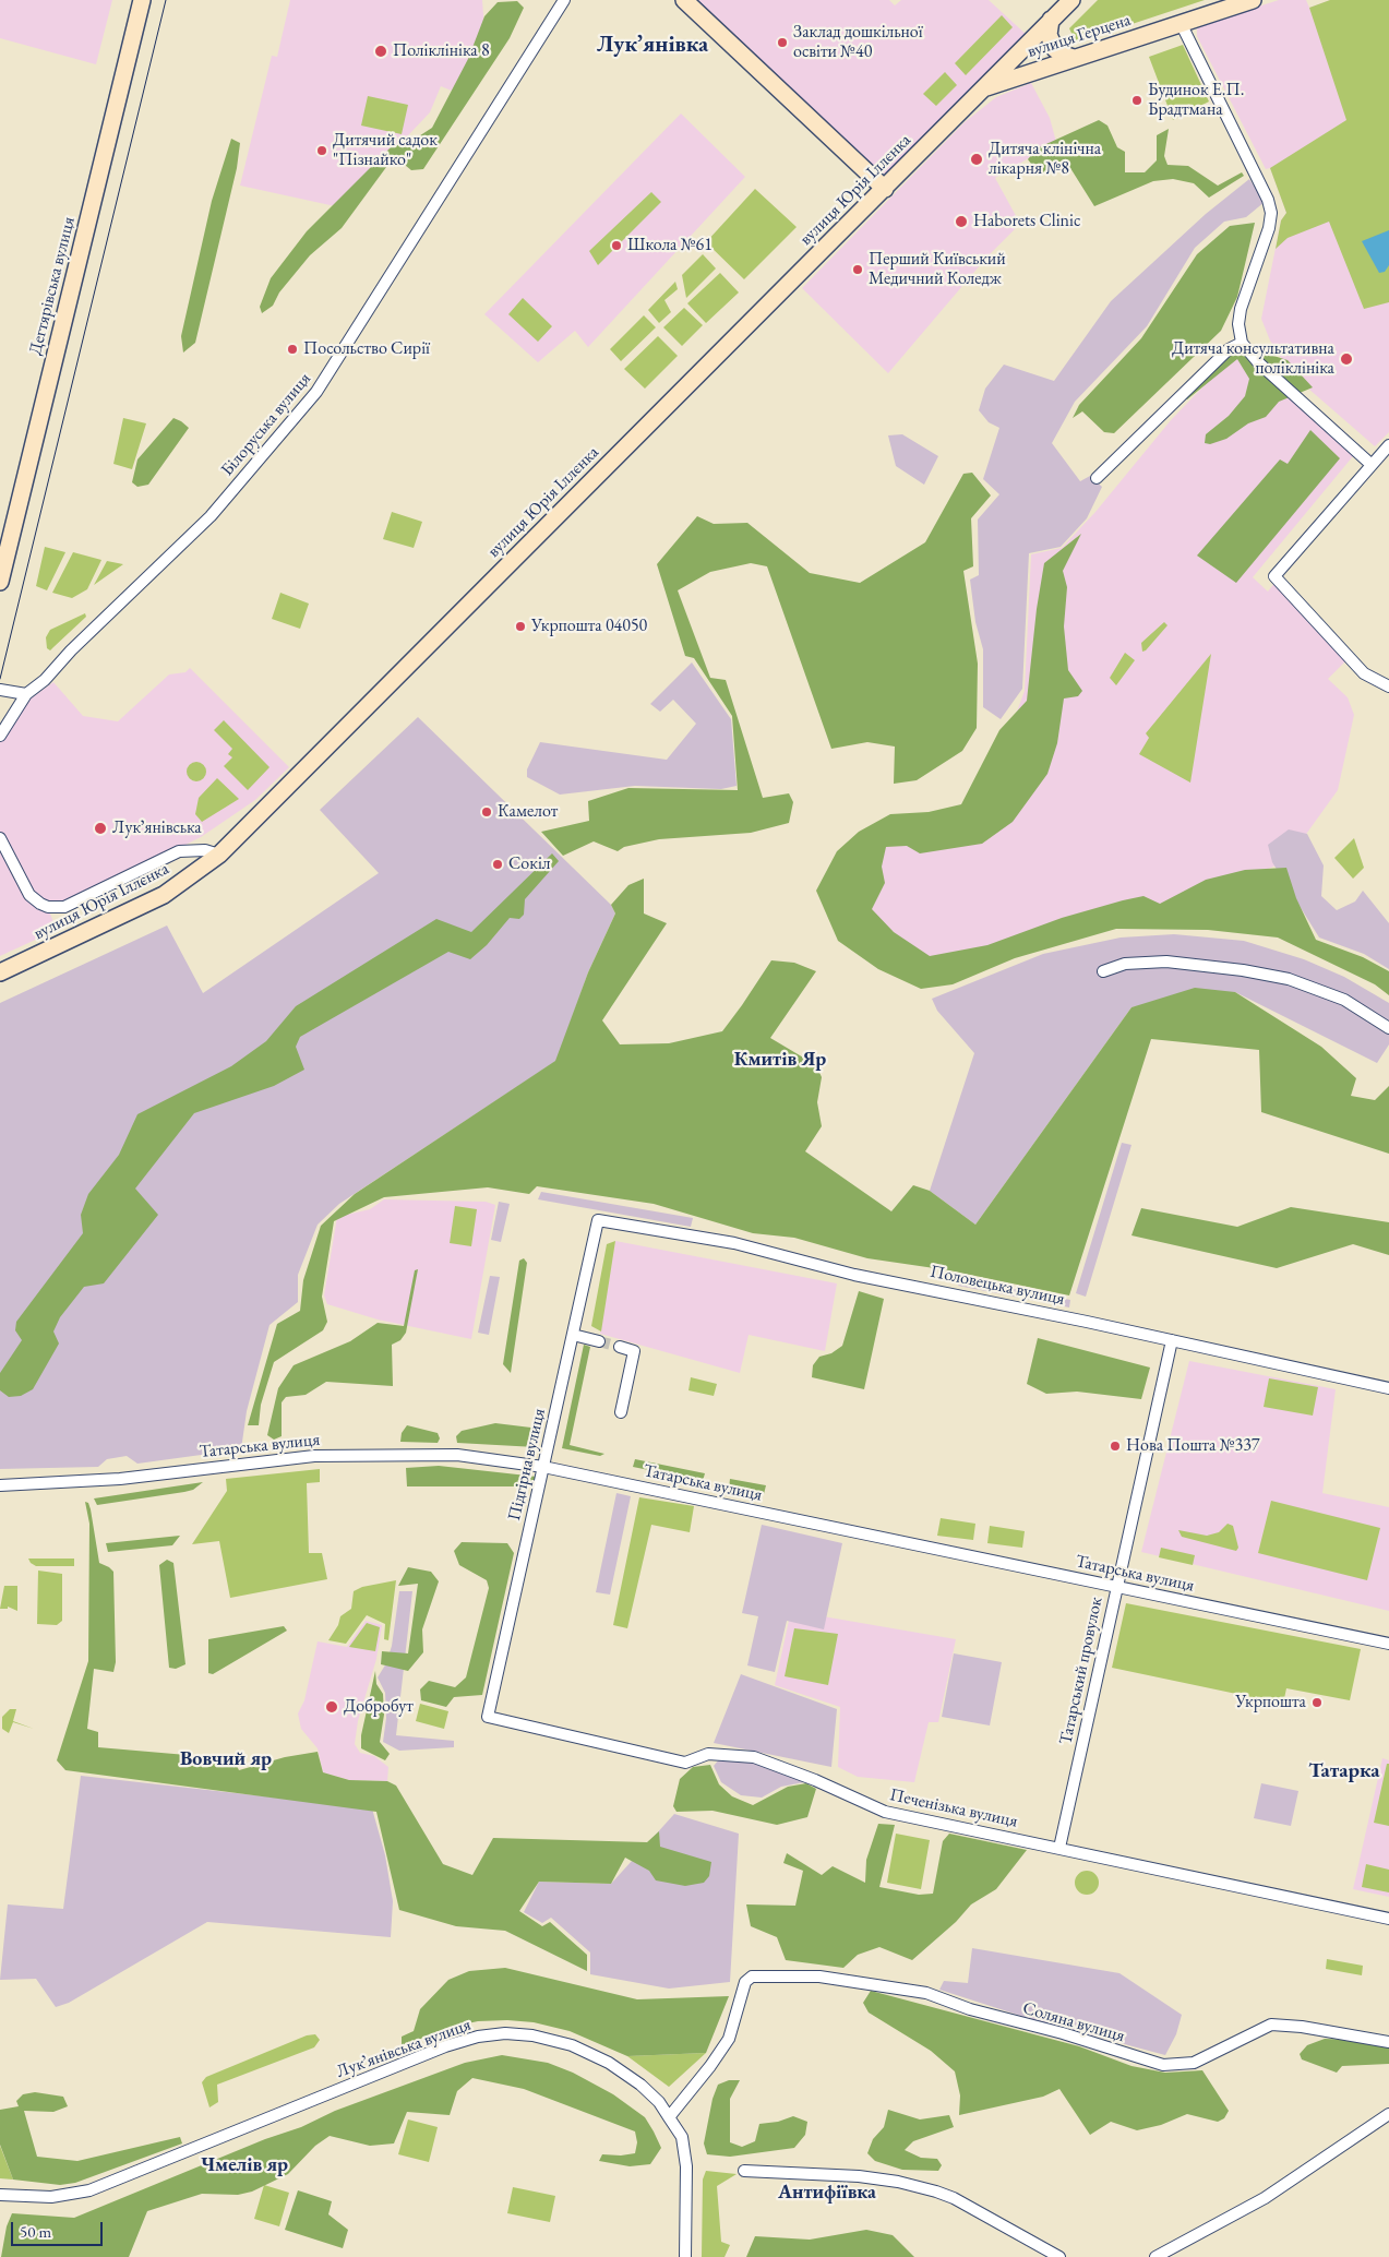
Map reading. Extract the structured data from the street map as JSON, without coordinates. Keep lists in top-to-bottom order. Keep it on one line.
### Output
{"streets":{"main road":["вулиця Герцена","вулиця Юрія Іллєнка","Дегтярівська вулиця"],"street":["Білоруська вулиця","Половецька вулиця","Татарська вулиця","Підгірна вулиця","Татарський провулок","Печенізька вулиця","Соляна вулиця","Лукʼянівська вулиця"]},"crossings":[["вулиця Герцена","вулиця Юрія Іллєнка"],["Половецька вулиця","Підгірна вулиця"],["Половецька вулиця","Татарський провулок"],["Татарська вулиця","Підгірна вулиця"],["Татарська вулиця","Татарський провулок"],["Підгірна вулиця","Печенізька вулиця"],["Татарський провулок","Печенізька вулиця"],["Соляна вулиця","Лукʼянівська вулиця"]],"districts":["Лукʼянівка","Кмитів Яр","Вовчий яр","Татарка","Чмелів яр","Антифіївка"],"places":["Заклад дошкільної освіти №40","Поліклініка 8","Будинок Е.П. Брадтмана","Дитячий садок \"Пізнайко\"","Дитяча клінічна лікарня №8","Haborets Clinic","Школа №61","Перший Київський Медичний Коледж","Посольство Сирії","Дитяча консультативна поліклініка","Укрпошта 04050","Камелот","Лукʼянівська","Сокіл","Нова Пошта №337","Укрпошта","Добробут"],"scale_bar":"50 m"}
